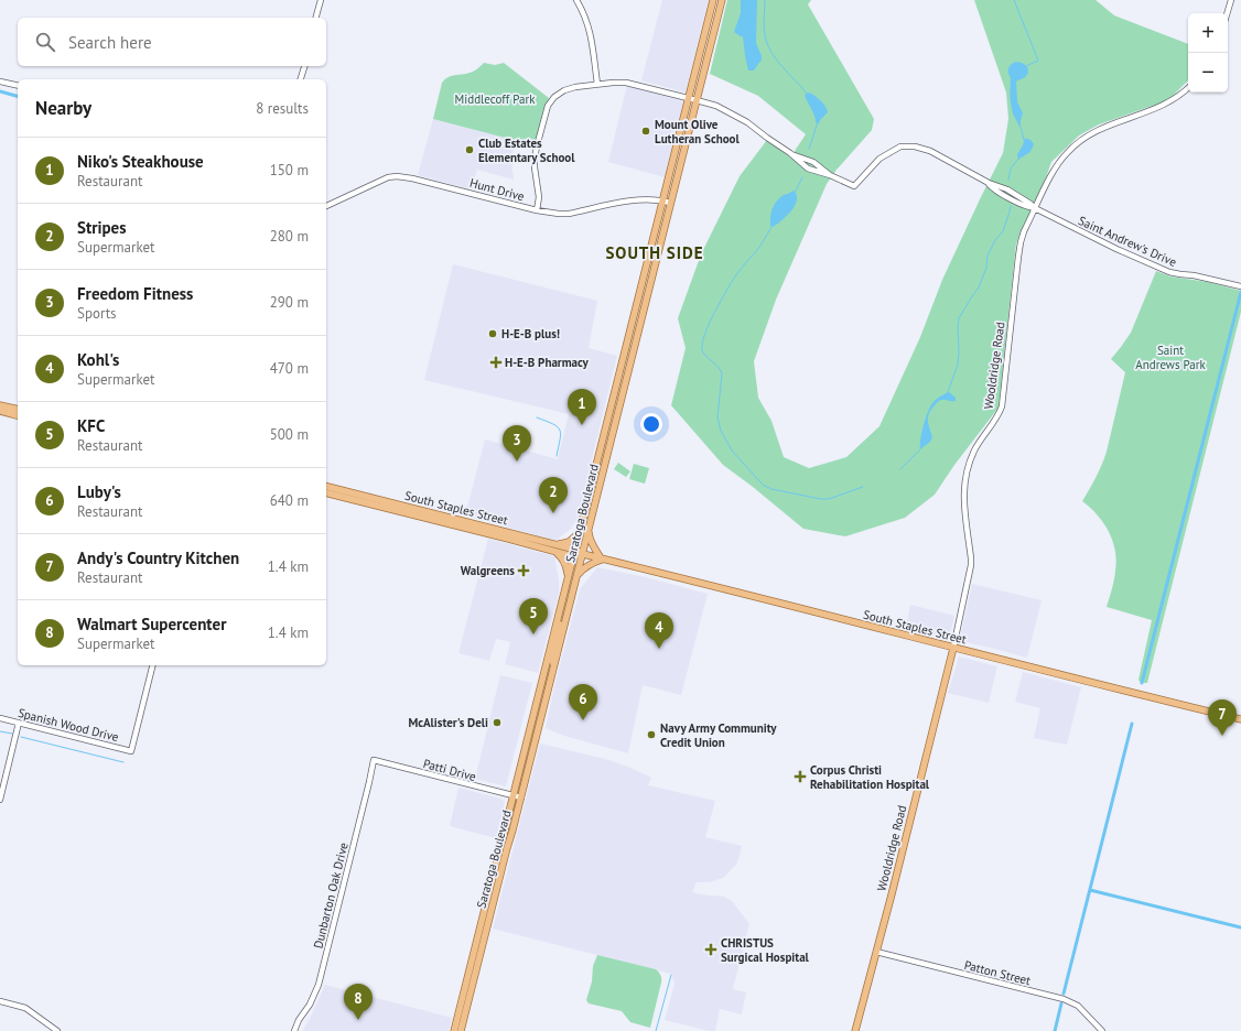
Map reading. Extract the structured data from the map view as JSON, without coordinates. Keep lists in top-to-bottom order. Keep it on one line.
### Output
{"streets":{"main road":["Wooldridge Road","South Staples Street","Saratoga Boulevard"],"street":["Hunt Drive","Saint Andrew's Drive","Spanish Wood Drive","Patti Drive","Dunbarton Oak Drive","Patton Street"]},"crossings":[["Hunt Drive","Saratoga Boulevard"],["Saint Andrew's Drive","Wooldridge Road"],["Saint Andrew's Drive","Saratoga Boulevard"],["Wooldridge Road","South Staples Street"],["Wooldridge Road","Patton Street"],["South Staples Street","Saratoga Boulevard"],["Saratoga Boulevard","Patti Drive"],["Patti Drive","Dunbarton Oak Drive"]],"districts":["SOUTH SIDE"],"parks":["Middlecoff Park","Saint Andrews Park"],"places":{"other":["Mount Olive Lutheran School","Club Estates Elementary School","H-E-B plus!","McAlister's Deli","Navy Army Community Credit Union"],"health":["H-E-B Pharmacy","Walgreens","Corpus Christi Rehabilitation Hospital","CHRISTUS Surgical Hospital"]},"page":{"map_buttons":["+","−"],"search":"Search here","heading":["Nearby","8 results"],"list":[{"mark":"1","name":"Niko's Steakhouse","note":"Restaurant","value":"150 m"},{"mark":"2","name":"Stripes","note":"Supermarket","value":"280 m"},{"mark":"3","name":"Freedom Fitness","note":"Sports","value":"290 m"},{"mark":"4","name":"Kohl's","note":"Supermarket","value":"470 m"},{"mark":"5","name":"KFC","note":"Restaurant","value":"500 m"},{"mark":"6","name":"Luby's","note":"Restaurant","value":"640 m"},{"mark":"7","name":"Andy's Country Kitchen","note":"Restaurant","value":"1.4 km"},{"mark":"8","name":"Walmart Supercenter","note":"Supermarket","value":"1.4 km"}],"pins":["1","3","2","5","4","6","7","8"]}}
